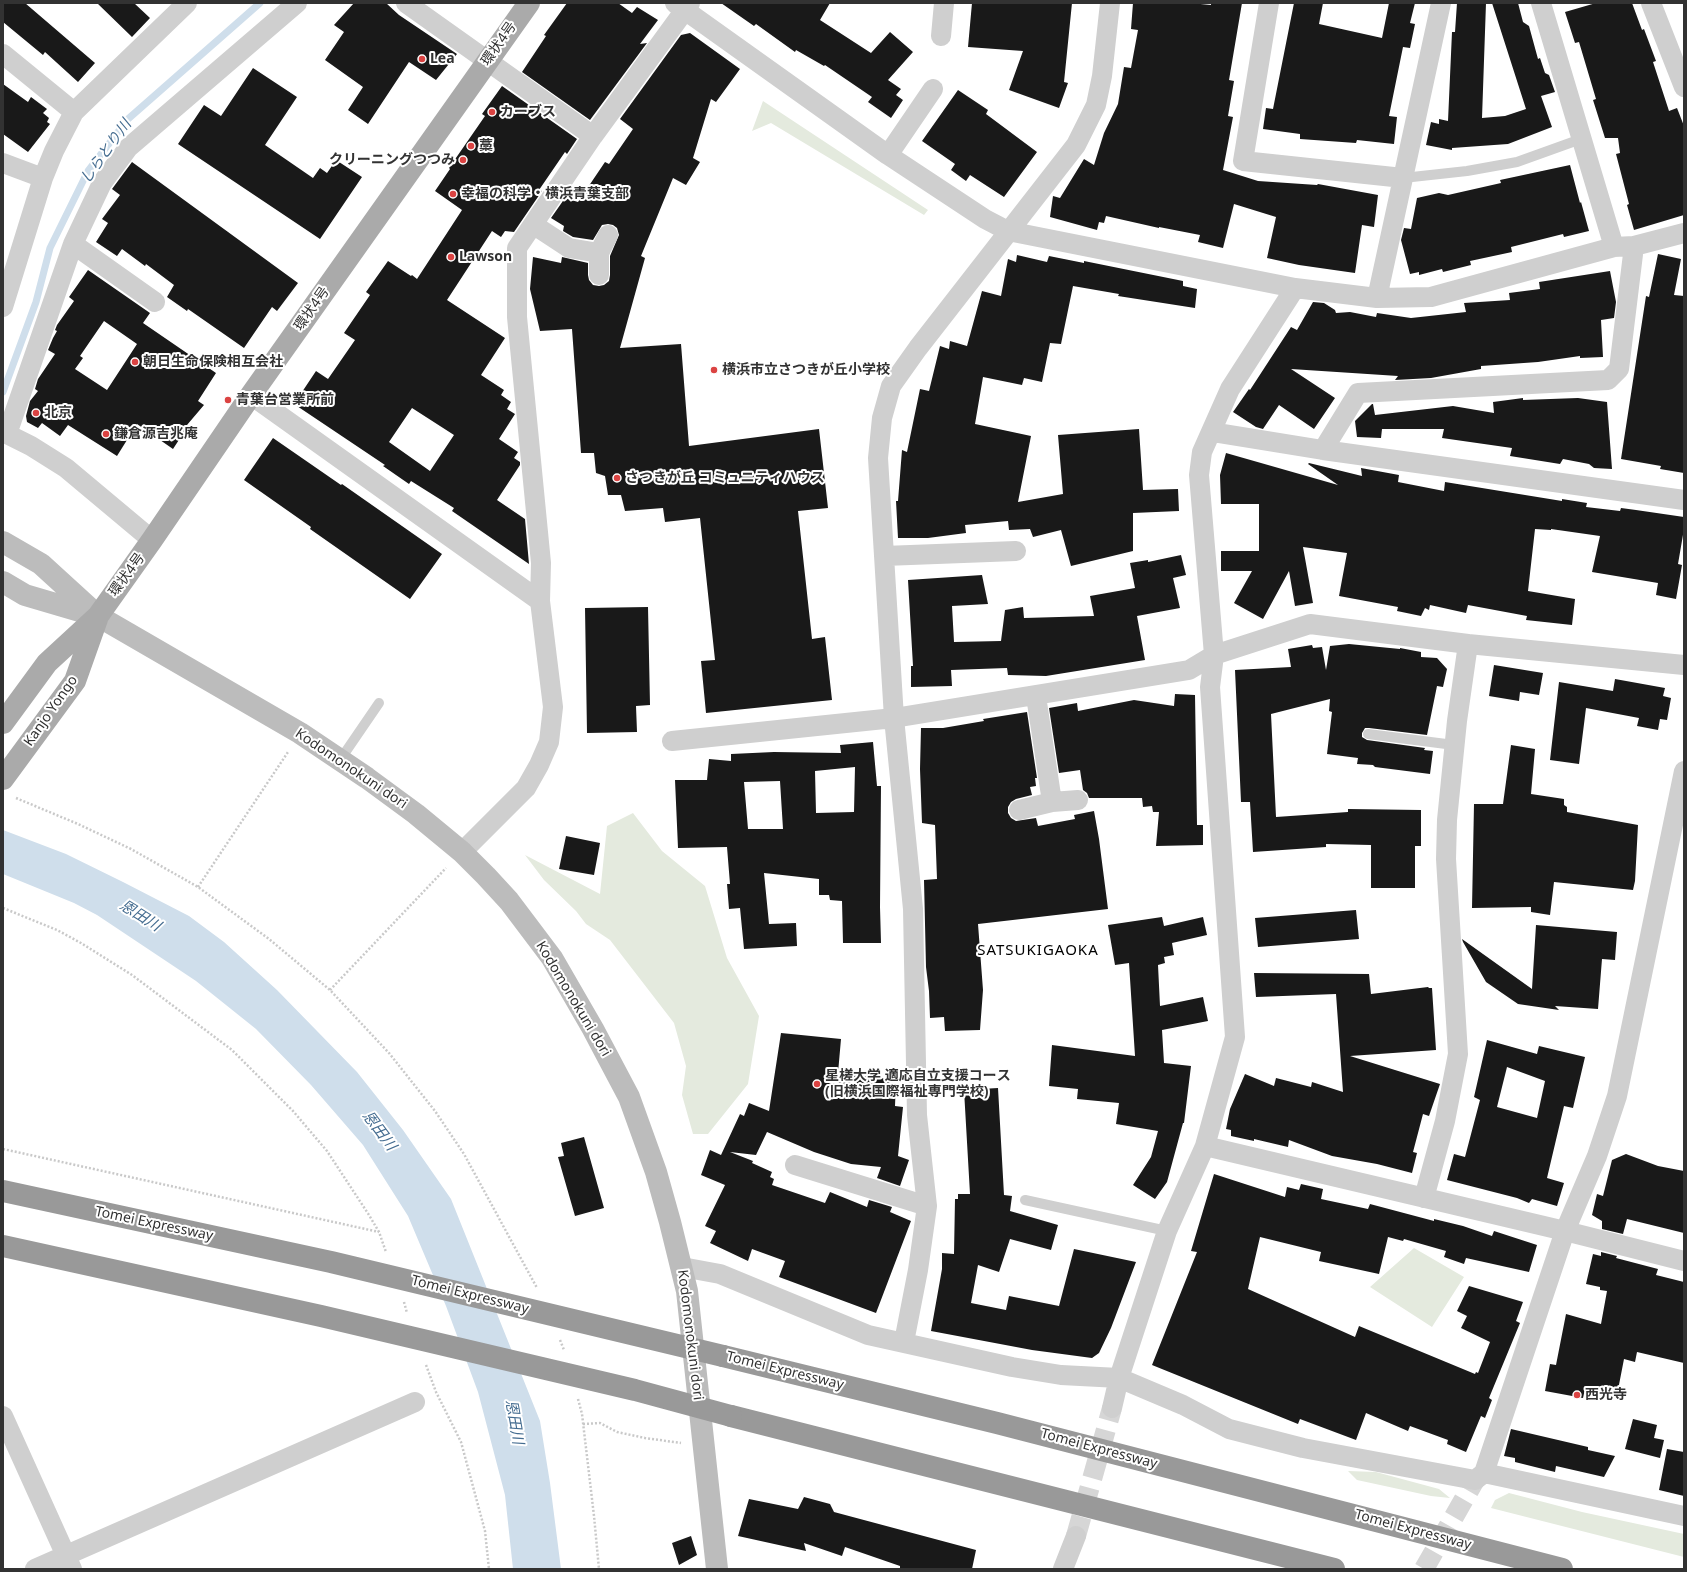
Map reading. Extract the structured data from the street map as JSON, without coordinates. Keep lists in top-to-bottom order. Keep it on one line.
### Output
{"streets":{"highway":["Tomei Expressway"],"main road":["環状4号","Kanjo Yongo","Kodomonokuni dori"]},"crossings":[["環状4号","Kanjo Yongo"],["環状4号","Kodomonokuni dori"],["Kanjo Yongo","Kodomonokuni dori"]],"districts":["SATSUKIGAOKA"],"water":["しらとり川","恩田川"],"places":["Lea","カーブス","藁","クリーニングつつみ","幸福の科学・横浜青葉支部","Lawson","朝日生命保険相互会社","横浜市立さつきが丘小学校","青葉台営業所前","北京","鎌倉源吉兆庵","さつきが丘 コミュニティハウス","星槎大学 適応自立支援コース (旧横浜国際福祉専門学校)","西光寺"]}
